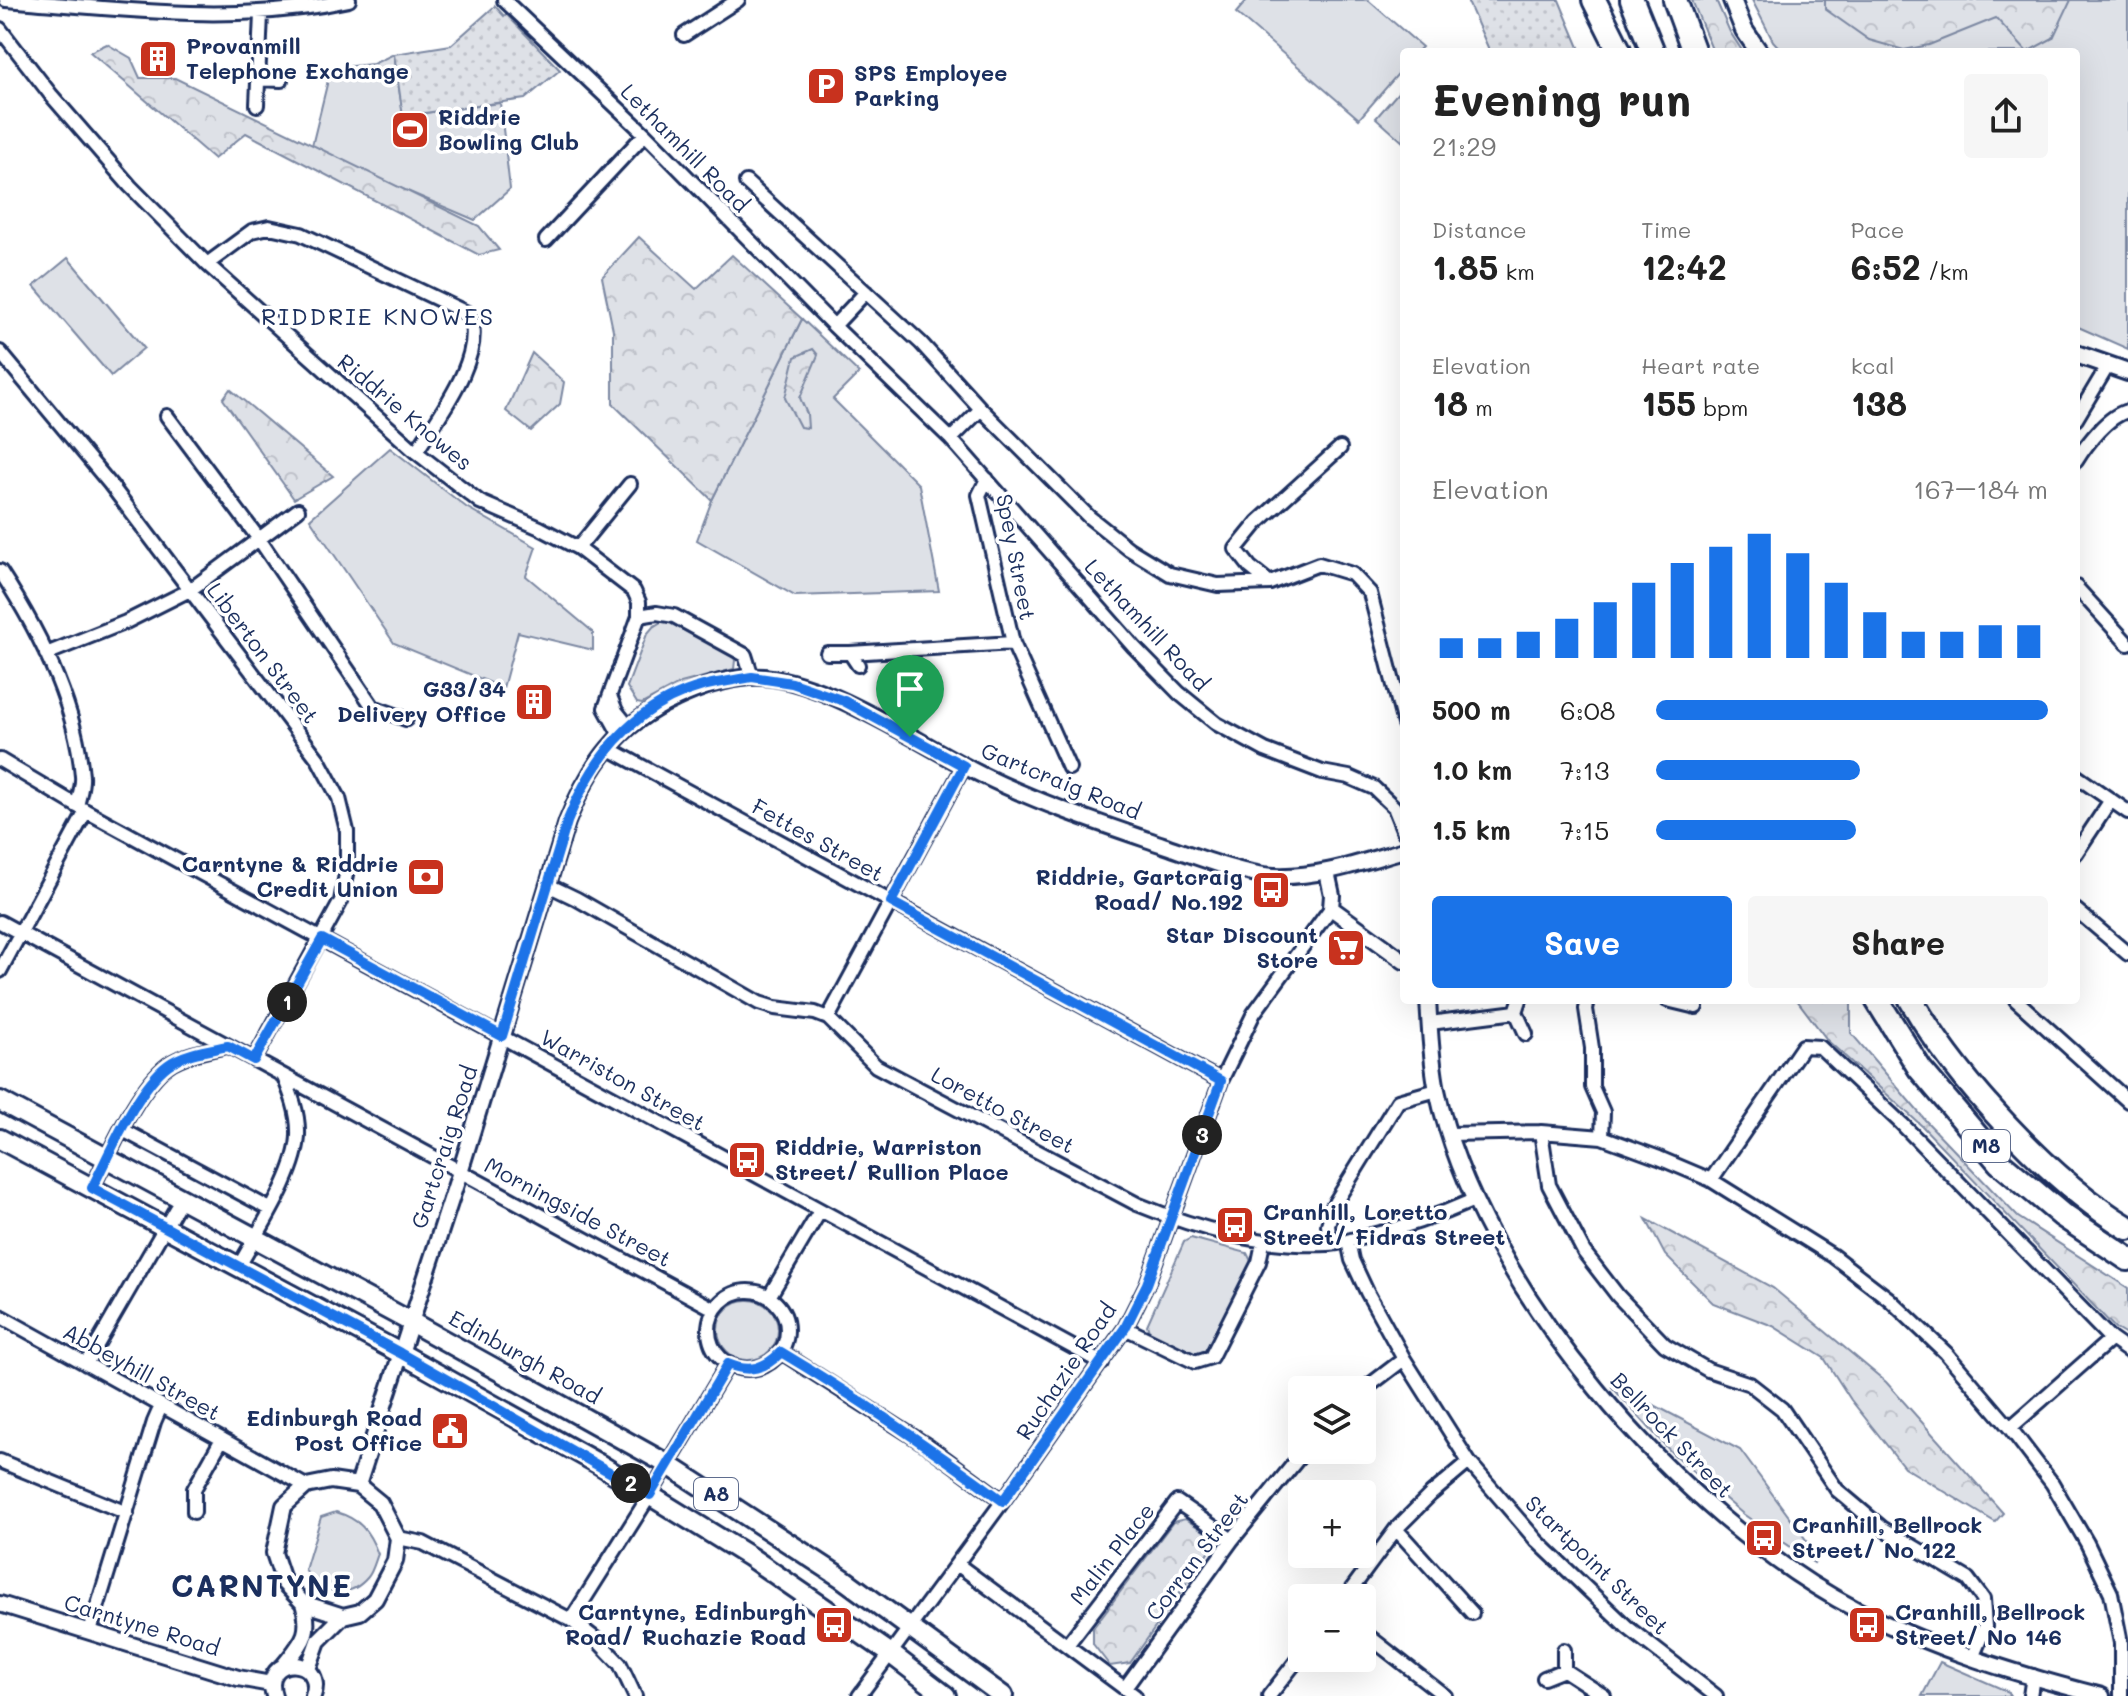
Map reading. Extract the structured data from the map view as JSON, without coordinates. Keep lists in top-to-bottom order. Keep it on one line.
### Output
{"streets":{"highway":["M8"],"main road":["Edinburgh Road","A8"],"street":["Lethamhill Road","Riddrie Knowes","Spey Street","Liberton Street","Gartcraig Road","Fettes Street","Warriston Street","Loretto Street","Morningside Street","Ruchazie Road","Abbeyhill Street","Bellrock Street","Malin Place","Corran Street","Startpoint Street","Carntyne Road"]},"crossings":[["Lethamhill Road","Spey Street"],["Liberton Street","Warriston Street"],["Liberton Street","Morningside Street"],["Gartcraig Road","Fettes Street"],["Gartcraig Road","Warriston Street"],["Gartcraig Road","Morningside Street"],["Gartcraig Road","Edinburgh Road"],["Gartcraig Road","Abbeyhill Street"],["Gartcraig Road","A8"],["Fettes Street","Ruchazie Road"],["Warriston Street","Ruchazie Road"],["Loretto Street","Ruchazie Road"],["Loretto Street","Bellrock Street"],["Loretto Street","Startpoint Street"],["Edinburgh Road","Ruchazie Road"],["Ruchazie Road","A8"],["Malin Place","Corran Street"]],"districts":["RIDDRIE KNOWES","CARNTYNE"],"places":{"building":["Provanmill Telephone Exchange","G33/34 Delivery Office"],"parking":["SPS Employee Parking"],"sports":["Riddrie Bowling Club"],"bank":["Carntyne & Riddrie Credit Union"],"bus stop":["Riddrie, Gartcraig Road/ No.192","Riddrie, Warriston Street/ Rullion Place","Cranhill, Loretto Street/ Fidras Street","Cranhill, Bellrock Street/ No 122","Carntyne, Edinburgh Road/ Ruchazie Road","Cranhill, Bellrock Street/ No 146"],"supermarket":["Star Discount Store"],"public building":["Edinburgh Road Post Office"]},"page":{"heading":["Evening run","21:29"],"stats":[["Distance","1.85 km"],["Time","12:42"],["Pace","6:52 /km"],["Elevation","18 m"],["Heart rate","155 bpm"],["kcal","138"]],"chart":["Elevation","167–184 m"],"list":[{"name":"500 m","note":"6:08"},{"name":"1.0 km","note":"7:13"},{"name":"1.5 km","note":"7:15"}],"buttons":["Save","Share"],"pins":["1","3","2"],"map_buttons":["+","−"]}}
